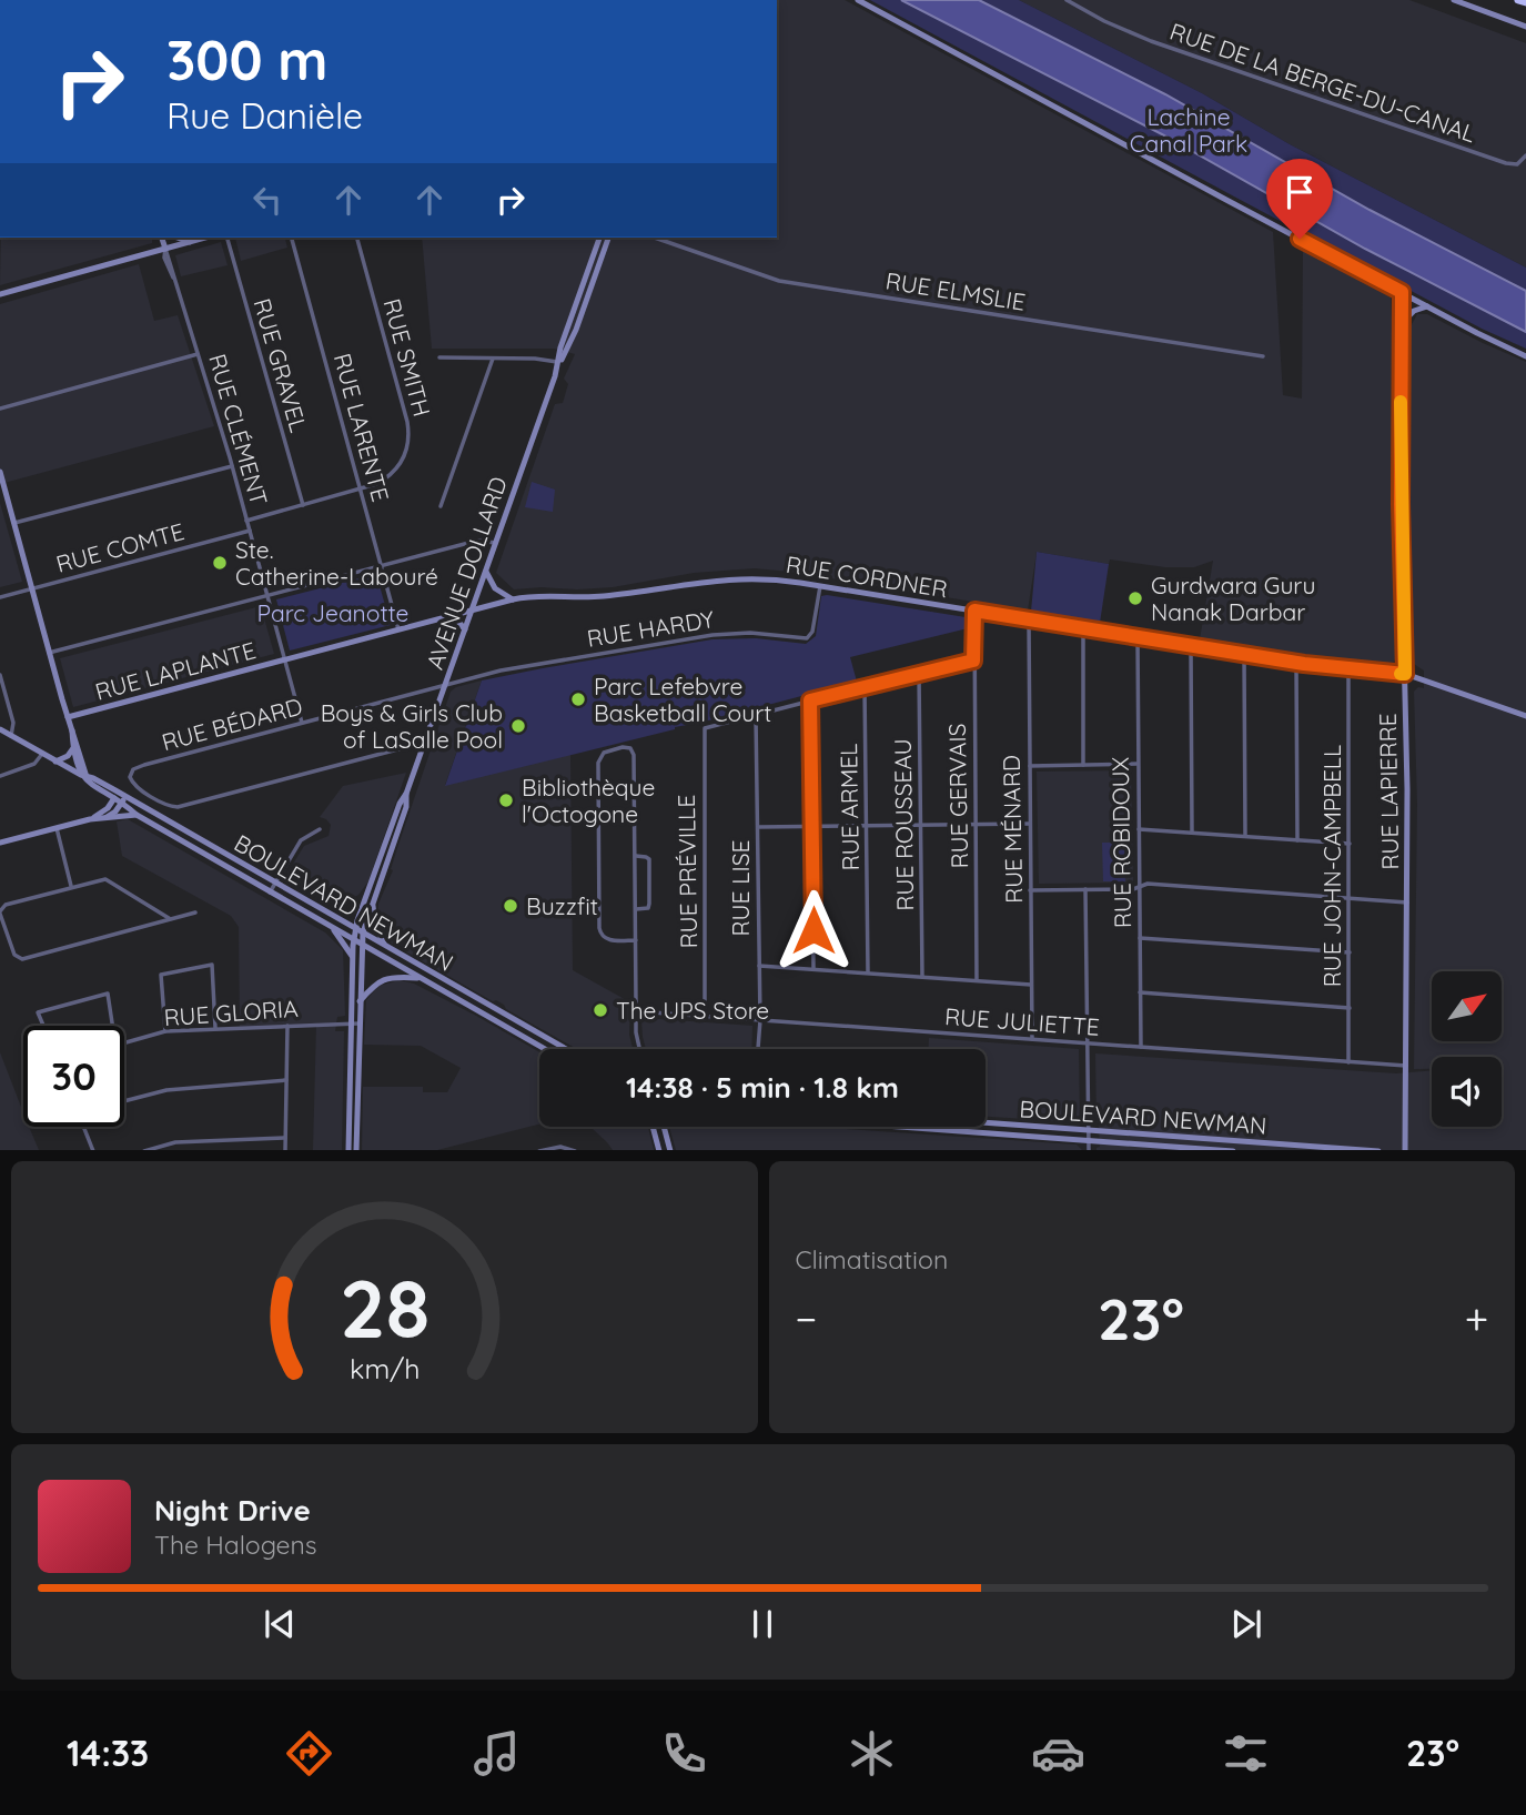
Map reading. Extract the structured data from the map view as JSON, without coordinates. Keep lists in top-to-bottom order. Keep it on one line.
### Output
{"streets":{"main road":["RUE CLÉMENT","AVENUE DOLLARD","RUE CORDNER","RUE LAPLANTE","RUE LAPIERRE","BOULEVARD NEWMAN"],"street":["RUE DE LA BERGE-DU-CANAL","RUE ELMSLIE","RUE SMITH","RUE GRAVEL","RUE LARENTE","RUE COMTE","RUE HARDY","RUE BÉDARD","RUE GERVAIS","RUE ARMEL","RUE ROUSSEAU","RUE MÉNARD","RUE ROBIDOUX","RUE JOHN-CAMPBELL","RUE PRÉVILLE","RUE LISE","RUE GLORIA","RUE JULIETTE"]},"crossings":[["RUE SMITH","RUE GRAVEL"],["RUE SMITH","RUE LARENTE"],["RUE SMITH","RUE CLÉMENT"],["RUE LARENTE","RUE LAPLANTE"],["RUE CLÉMENT","RUE COMTE"],["RUE CLÉMENT","RUE LAPLANTE"],["RUE CLÉMENT","RUE BÉDARD"],["AVENUE DOLLARD","RUE CORDNER"],["AVENUE DOLLARD","RUE HARDY"],["AVENUE DOLLARD","RUE LAPLANTE"],["AVENUE DOLLARD","RUE BÉDARD"],["AVENUE DOLLARD","BOULEVARD NEWMAN"],["AVENUE DOLLARD","RUE GLORIA"],["RUE CORDNER","RUE HARDY"],["RUE CORDNER","RUE LAPLANTE"],["RUE CORDNER","RUE LAPIERRE"],["RUE CORDNER","RUE GERVAIS"],["RUE CORDNER","RUE MÉNARD"],["RUE CORDNER","RUE ROBIDOUX"],["RUE CORDNER","RUE JOHN-CAMPBELL"],["RUE HARDY","RUE BÉDARD"],["RUE LAPIERRE","RUE JULIETTE"],["RUE MÉNARD","RUE JULIETTE"],["RUE ROBIDOUX","RUE JULIETTE"],["RUE JOHN-CAMPBELL","RUE JULIETTE"],["RUE PRÉVILLE","RUE LISE"],["RUE PRÉVILLE","RUE JULIETTE"],["RUE LISE","RUE JULIETTE"]],"parks":["Lachine Canal Park","Parc Jeanotte"],"places":["Ste. Catherine-Labouré","Gurdwara Guru Nanak Darbar","Parc Lefebvre Basketball Court","Boys & Girls Club of LaSalle Pool","Bibliothèque l'Octogone","Buzzfit","The UPS Store"],"north":"top right","page":{"turn":["300 m","Rue Danièle"],"limit":"30","trip":"14:38 · 5 min · 1.8 km","tile":"Climatisation","heat":["−","23°","+"],"song":["Night Drive","The Halogens"],"tabs":["14:33","23°"],"gauge":["28","km/h"]}}
